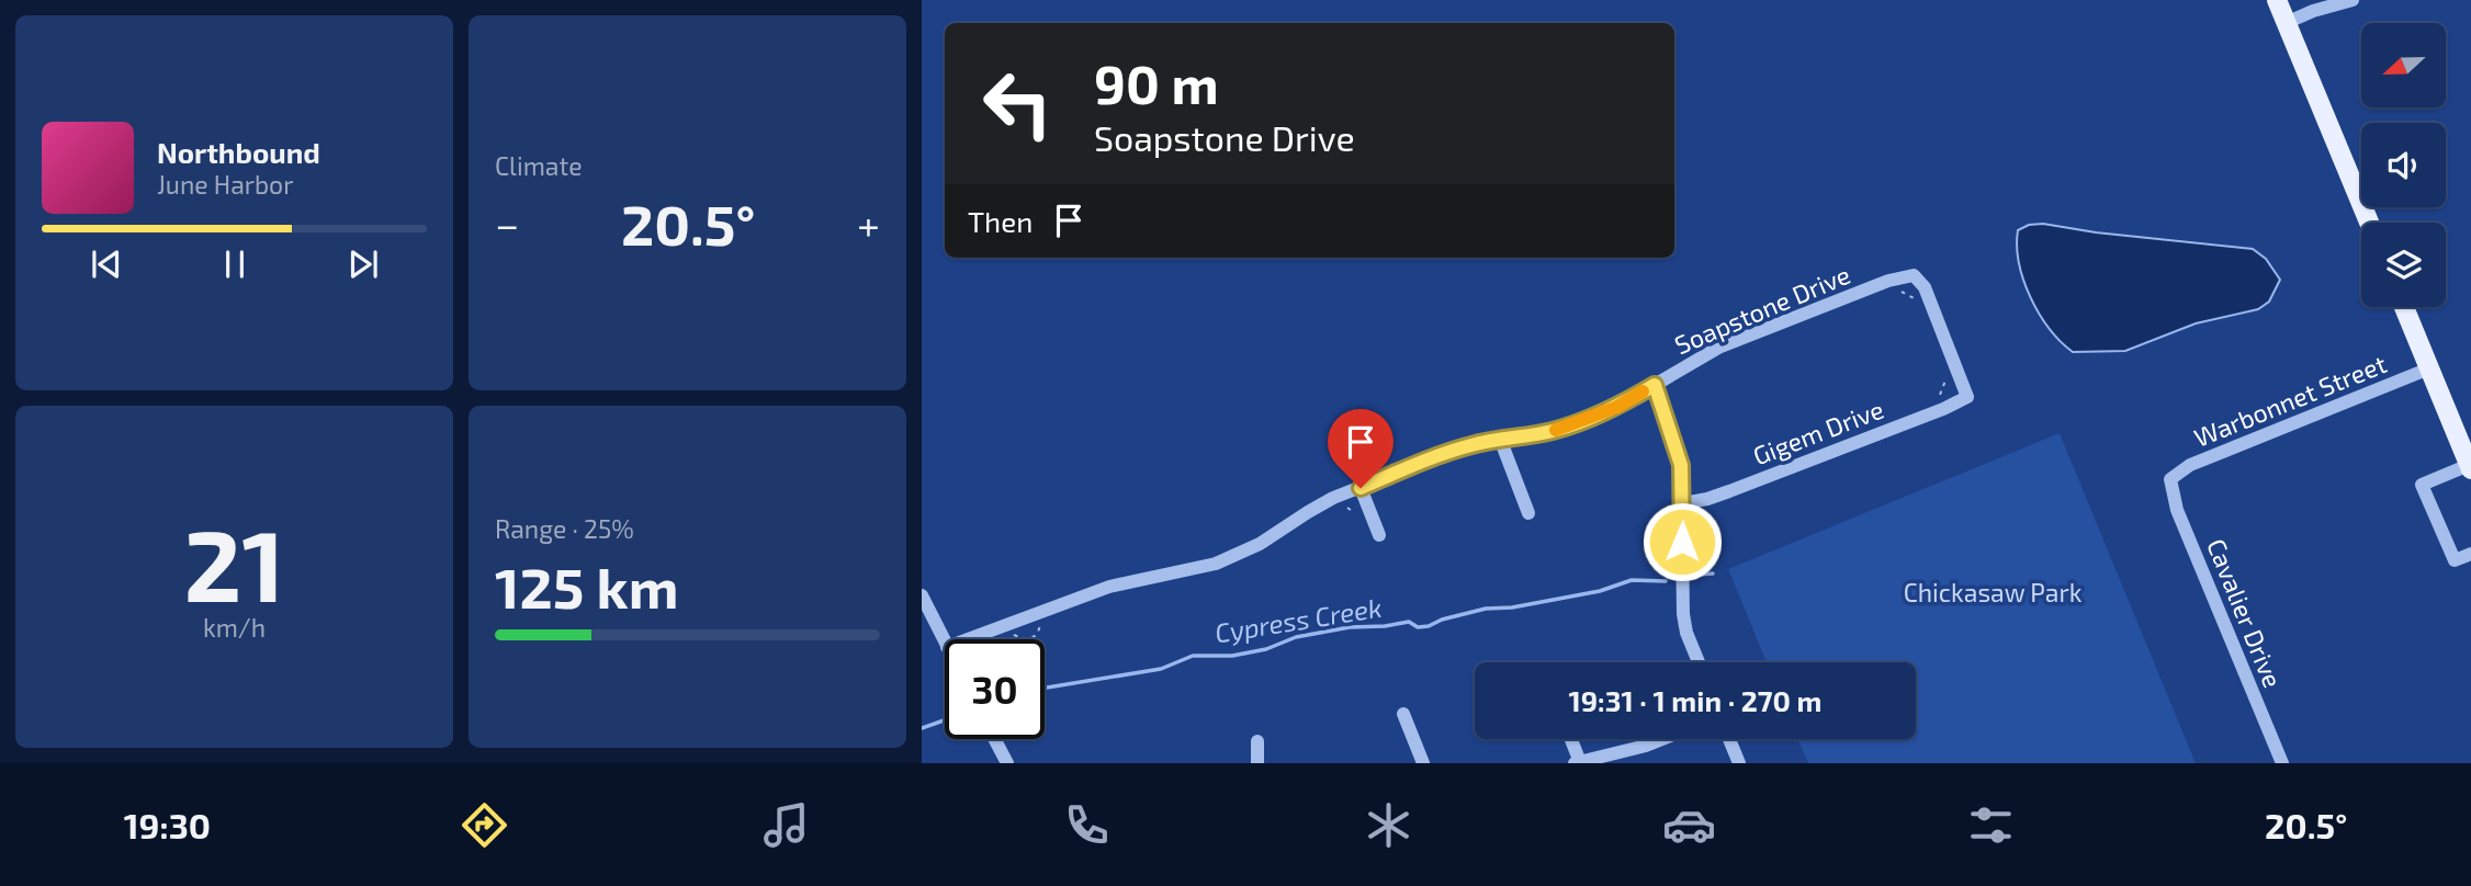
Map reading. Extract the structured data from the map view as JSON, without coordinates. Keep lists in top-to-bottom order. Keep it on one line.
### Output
{"streets":{"street":["Soapstone Drive","Warbonnet Street","Gigem Drive","Cavalier Drive"]},"crossings":[["Soapstone Drive","Gigem Drive"],["Warbonnet Street","Cavalier Drive"]],"water":["Cypress Creek"],"parks":["Chickasaw Park"],"north":"left","page":{"tile":["Climate",["21","km/h"],["Range · 25%","125 km"]],"turn":["90 m","Soapstone Drive"],"song":["Northbound","June Harbor"],"then":"Then","heat":["−","20.5°","+"],"limit":"30","trip":"19:31 · 1 min · 270 m","tabs":["19:30","20.5°"]}}
